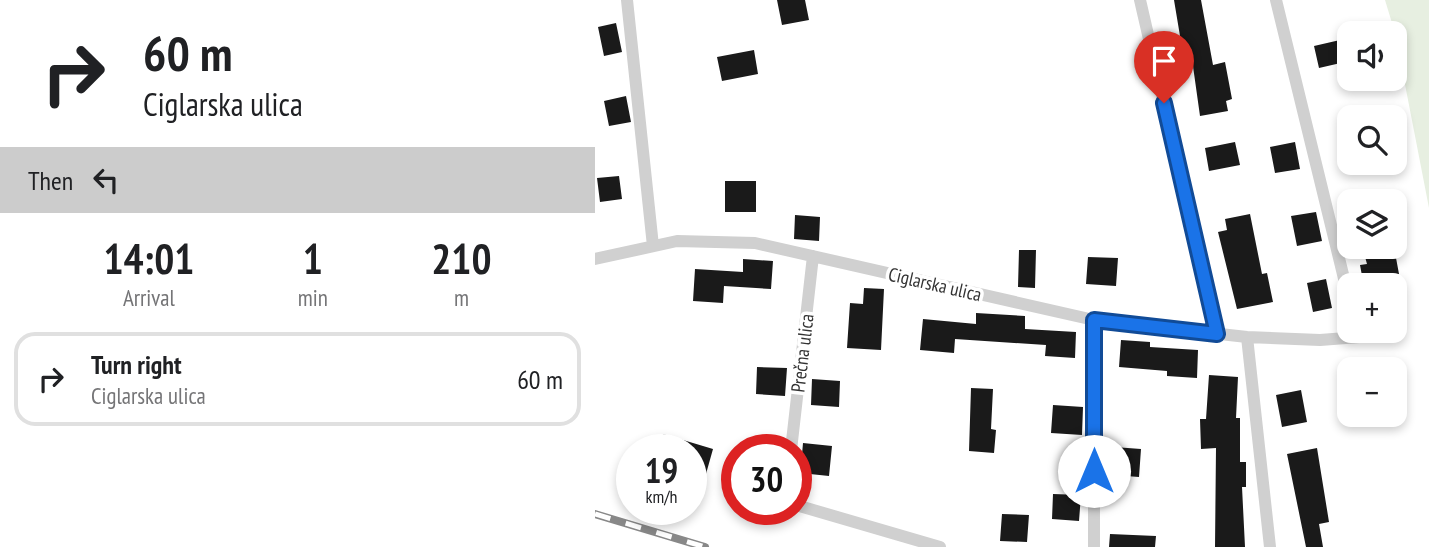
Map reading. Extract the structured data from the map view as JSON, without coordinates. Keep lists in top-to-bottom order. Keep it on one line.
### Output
{"streets":{"street":["Ciglarska ulica","Prečna ulica"]},"crossings":[["Ciglarska ulica","Prečna ulica"]],"page":{"turn":["60 m","Ciglarska ulica"],"map_buttons":["+","−"],"then":"Then","eta":["14:01","Arrival","1","min","210","m"],"list":[{"name":"Turn right","note":"Ciglarska ulica","value":"60 m"}],"speed":"19 km/h","limit":"30"}}
